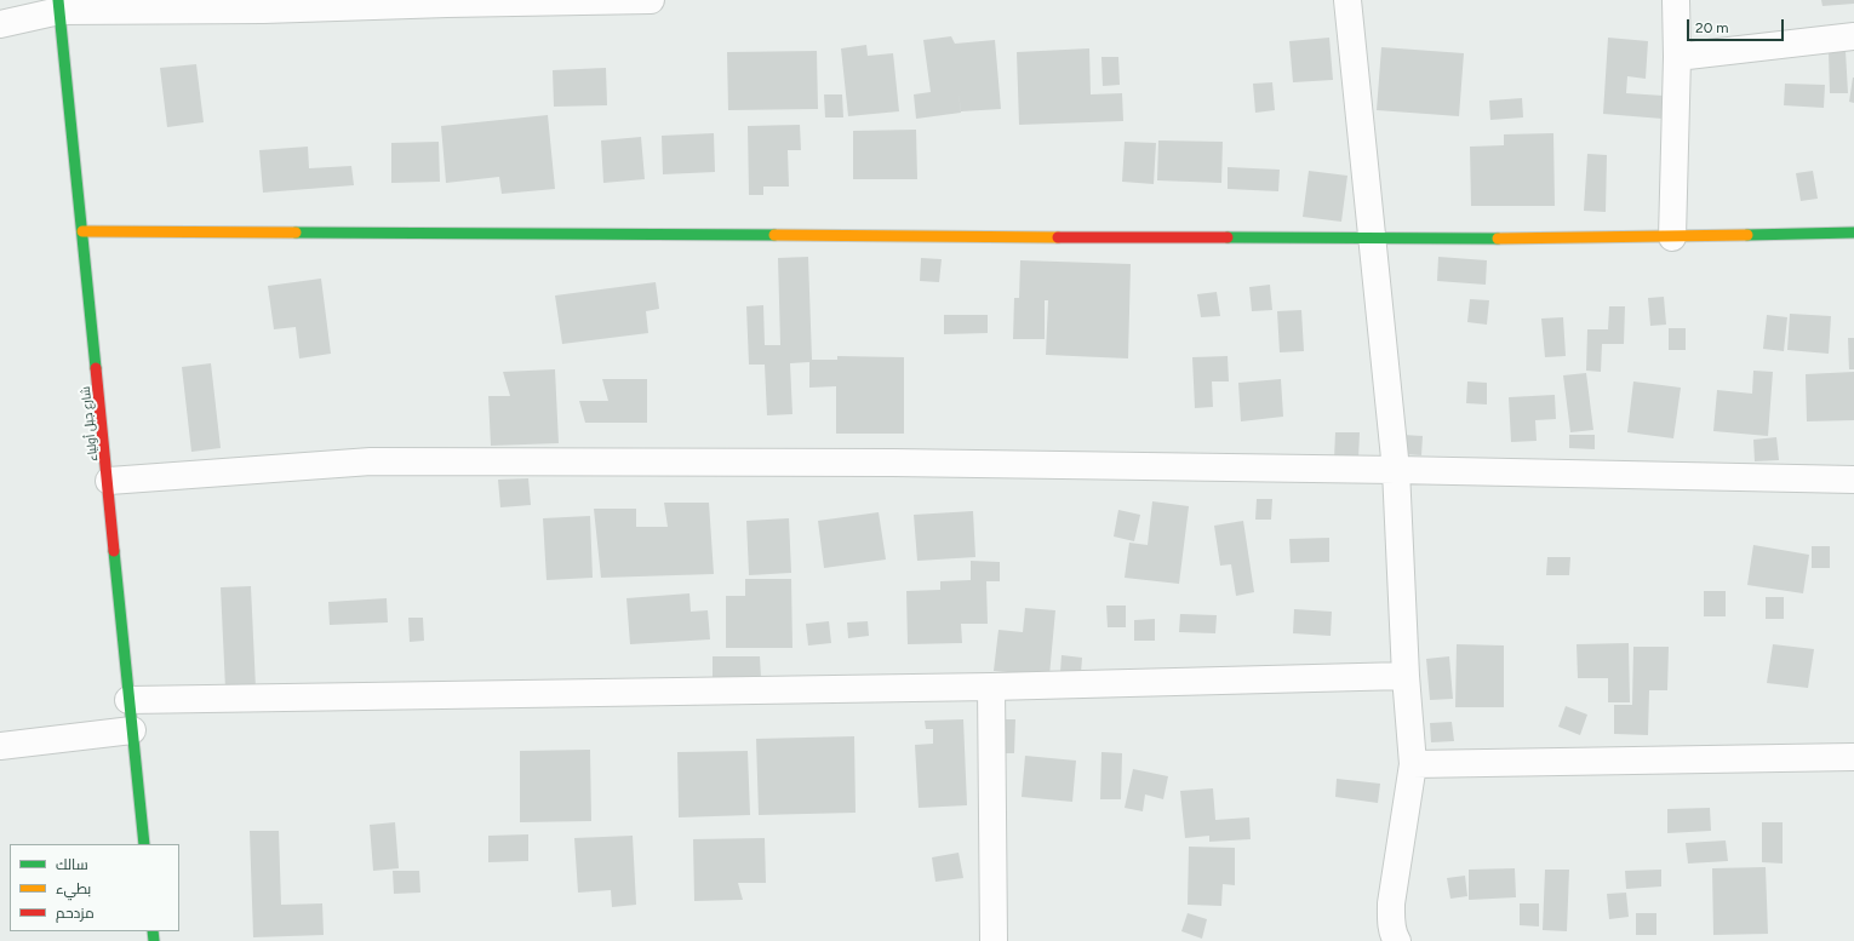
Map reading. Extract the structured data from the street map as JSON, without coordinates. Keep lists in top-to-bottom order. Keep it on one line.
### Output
{"streets":{"main road":["شارع جبل أولياء"]},"legend":["سالك","بطيء","مزدحم"],"scale_bar":"20 m"}
